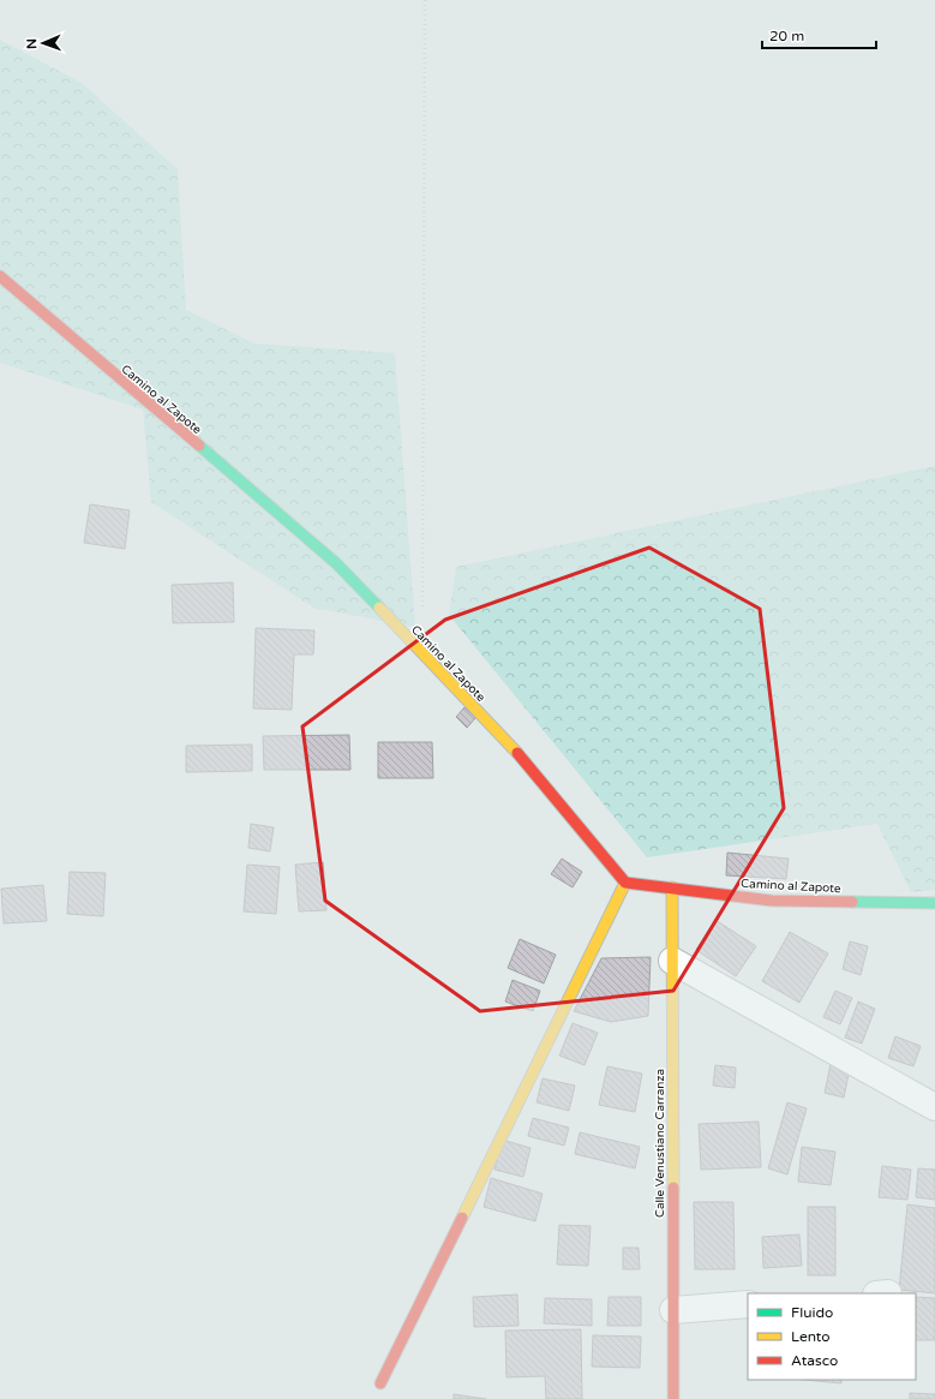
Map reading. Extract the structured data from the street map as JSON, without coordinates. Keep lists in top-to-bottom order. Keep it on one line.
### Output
{"streets":{"street":["Camino al Zapote","Calle Venustiano Carranza"]},"crossings":[["Camino al Zapote","Calle Venustiano Carranza"]],"legend":["Fluido","Lento","Atasco"],"scale_bar":"20 m","north":"left"}
